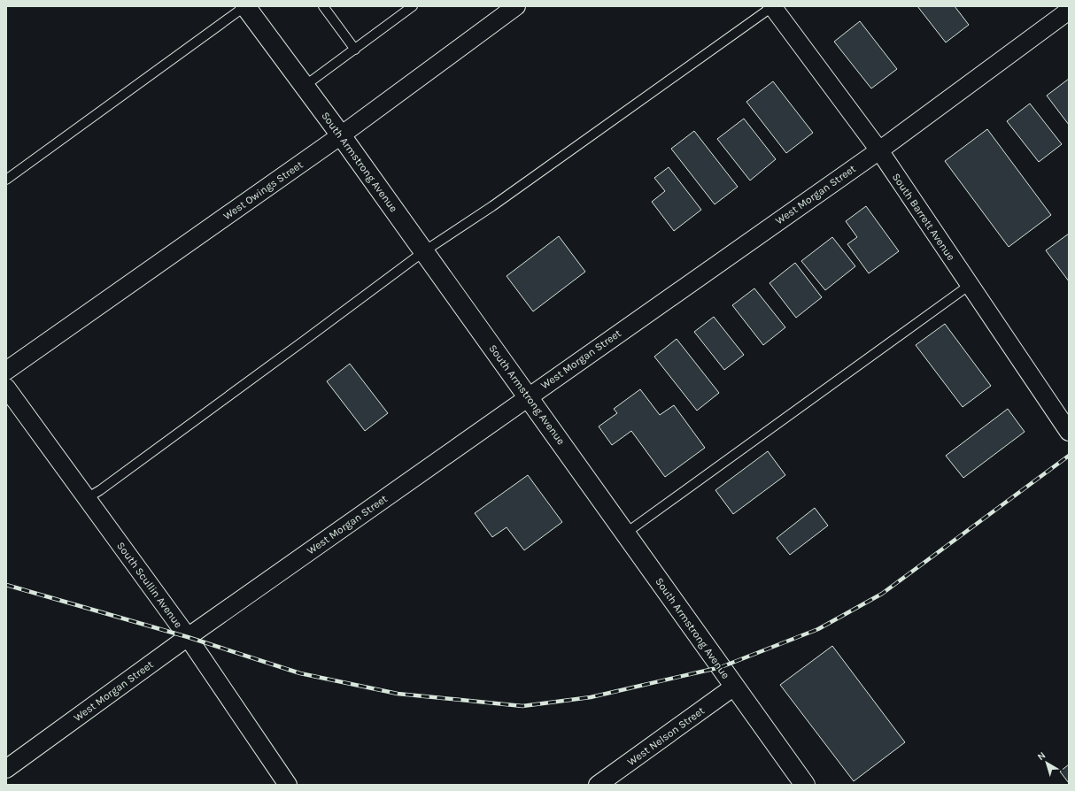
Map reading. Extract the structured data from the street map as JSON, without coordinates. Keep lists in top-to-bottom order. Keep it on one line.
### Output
{"streets":{"main road":["South Armstrong Avenue"],"street":["West Owings Street","West Morgan Street","South Barrett Avenue","South Scullin Avenue","West Nelson Street"]},"crossings":[["South Armstrong Avenue","West Owings Street"],["South Armstrong Avenue","West Morgan Street"],["South Armstrong Avenue","West Nelson Street"],["West Morgan Street","South Barrett Avenue"],["West Morgan Street","South Scullin Avenue"]],"north":"top left"}
